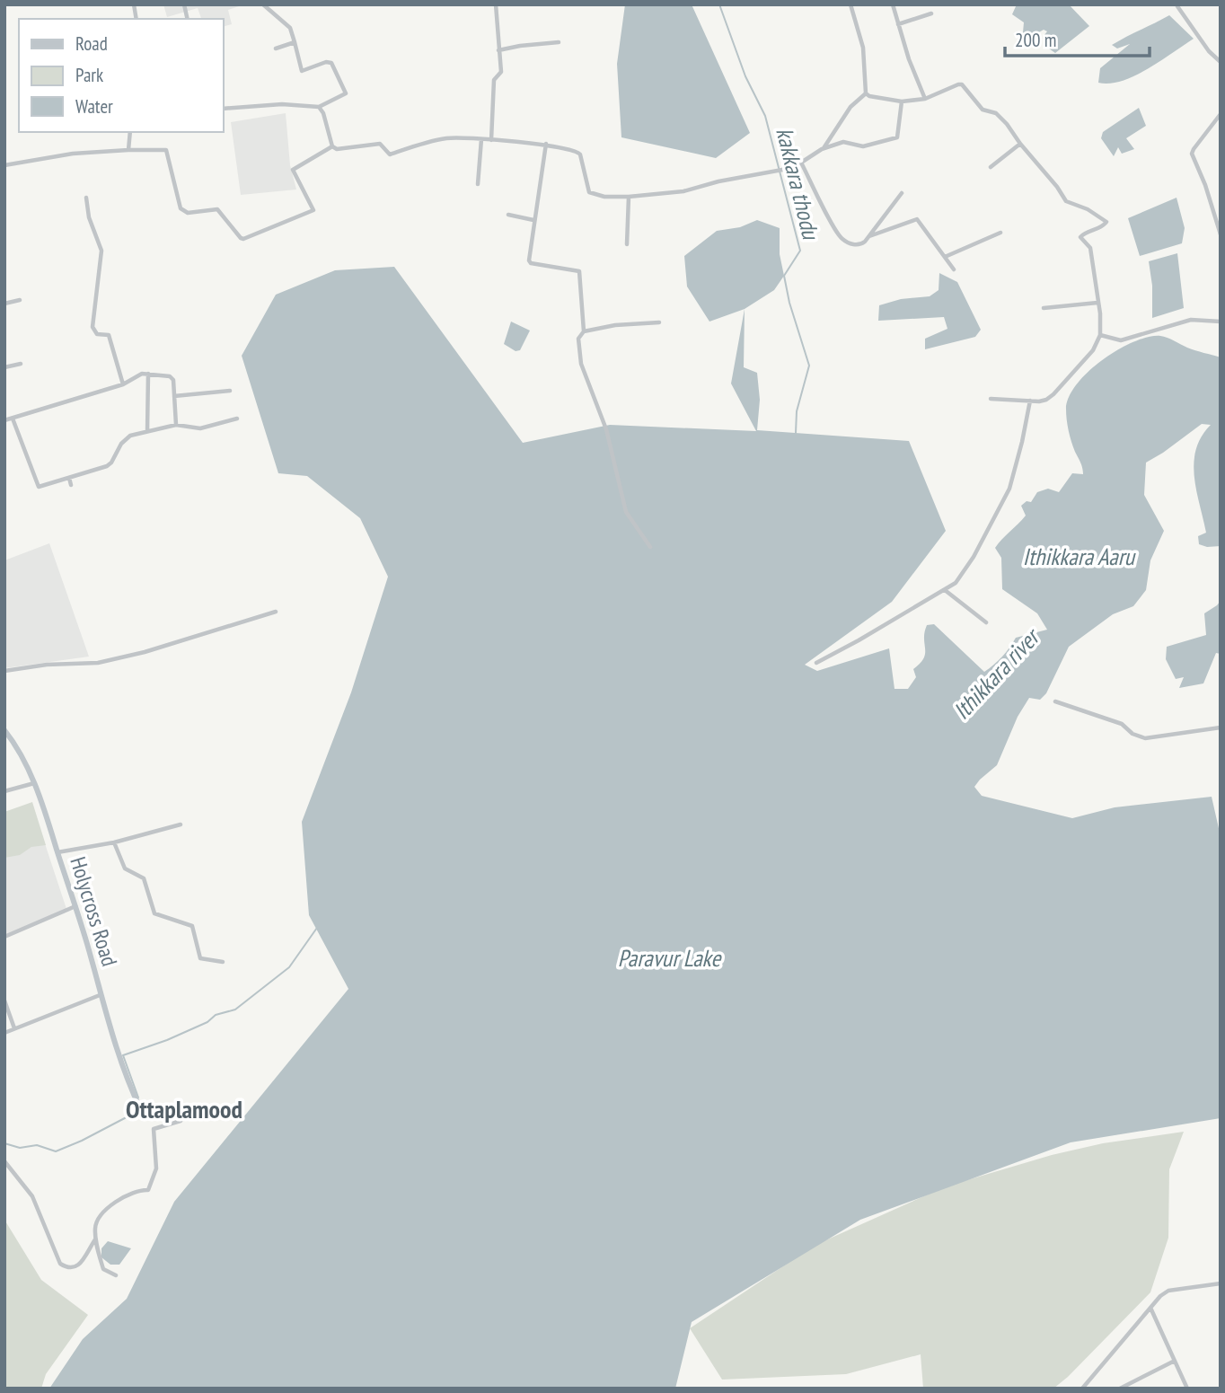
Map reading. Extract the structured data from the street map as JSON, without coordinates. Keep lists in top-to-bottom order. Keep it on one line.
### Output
{"streets":{"main road":["Holycross Road"]},"districts":["Ottaplamood"],"water":["kakkara thodu","Ithikkara Aaru","Ithikkara river","Paravur Lake"],"legend":["Road","Park","Water"],"scale_bar":"200 m"}
